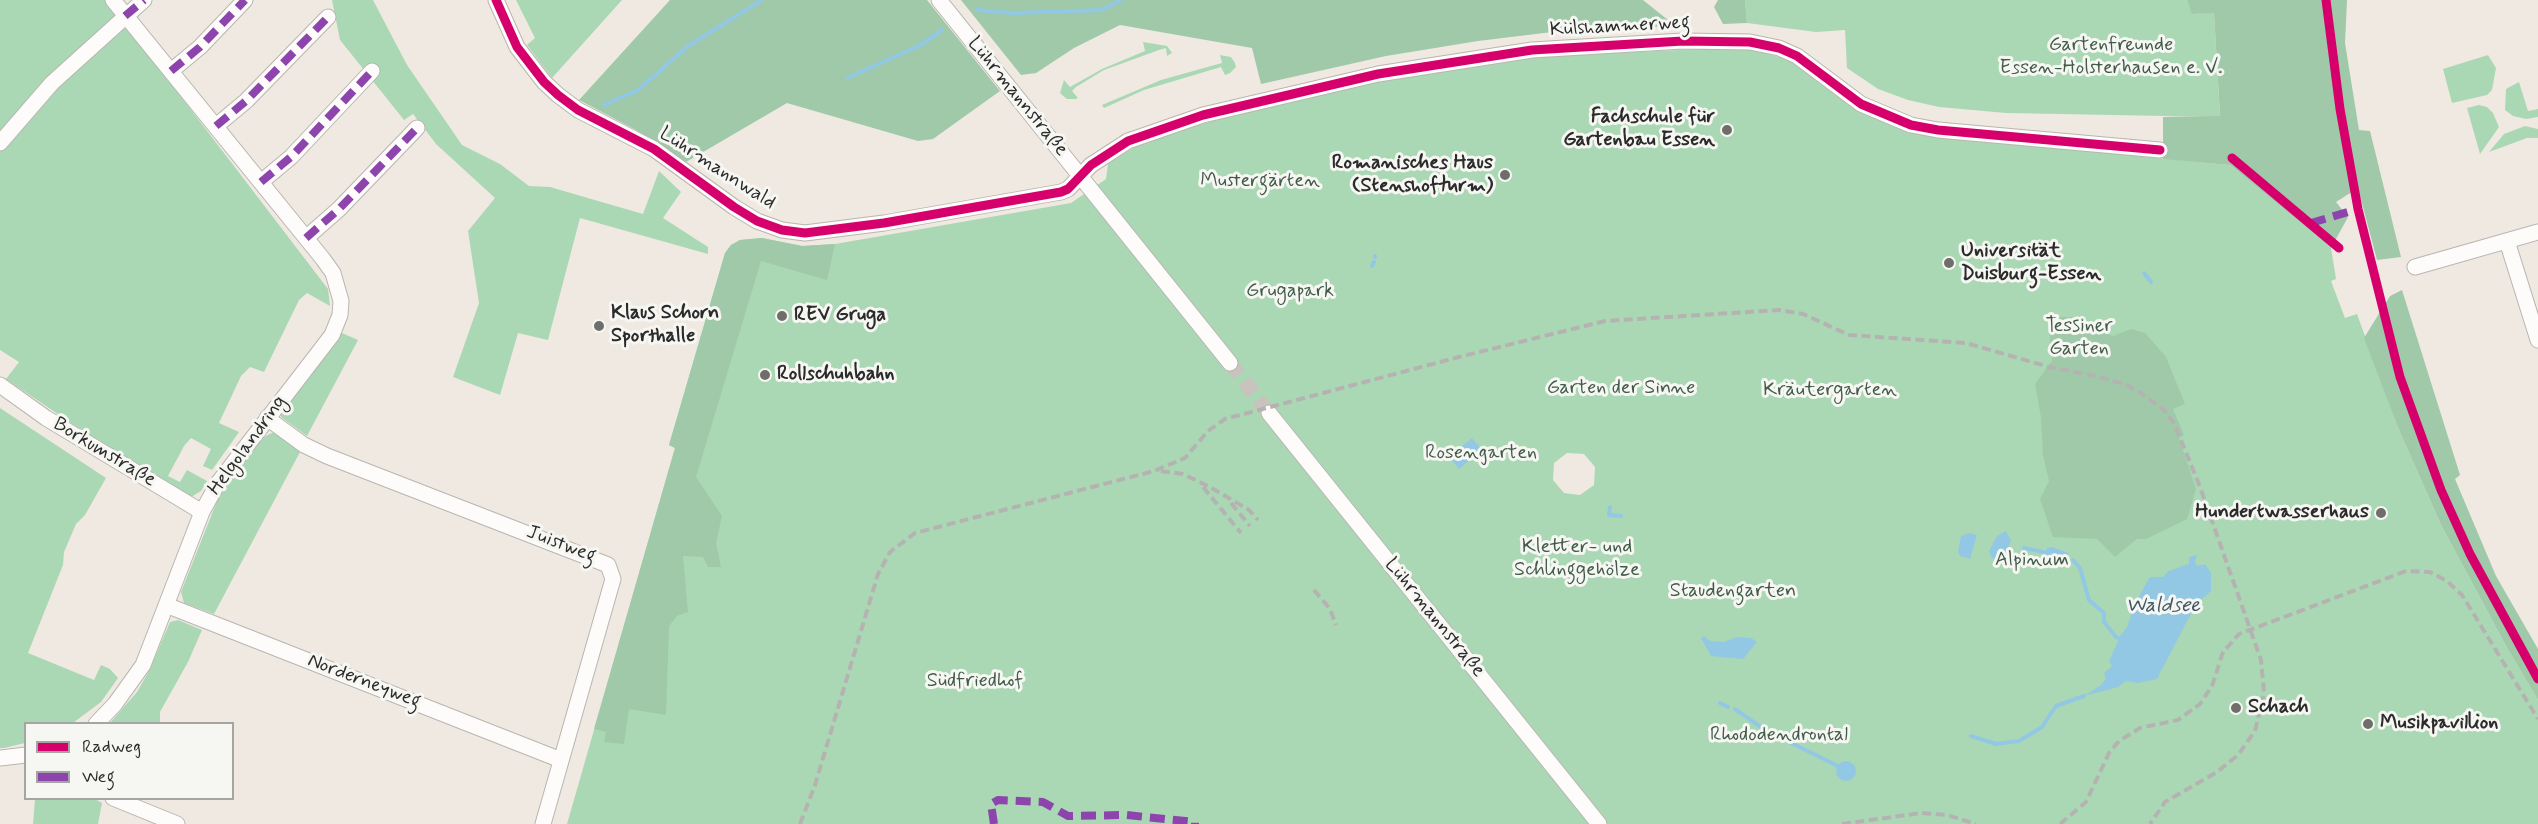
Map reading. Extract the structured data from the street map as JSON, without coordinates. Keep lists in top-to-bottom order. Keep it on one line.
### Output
{"streets":{"street":["Külshammerweg","Lührmannstraße","Lührmannwald","Helgolandring","Borkumstraße","Juistweg","Norderneyweg"]},"crossings":[["Külshammerweg","Lührmannstraße"],["Külshammerweg","Lührmannwald"],["Lührmannstraße","Lührmannwald"],["Helgolandring","Borkumstraße"],["Helgolandring","Juistweg"],["Helgolandring","Norderneyweg"],["Juistweg","Norderneyweg"]],"water":["Waldsee"],"parks":["Gartenfreunde Essen-Holsterhausen e. V.","Mustergärten","Grugapark","Tessiner Garten","Garten der Sinne","Kräutergarten","Rosengarten","Kletter- und Schlinggehölze","Alpinum","Staudengarten","Südfriedhof","Rhododendrontal"],"places":["Fachschule für Gartenbau Essen","Romanisches Haus (Stenshofturm)","Universität Duisburg-Essen","REV Gruga","Klaus Schorn Sporthalle","Rollschuhbahn","Hundertwasserhaus","Schach","Musikpavillion"],"legend":["Radweg","Weg"]}
